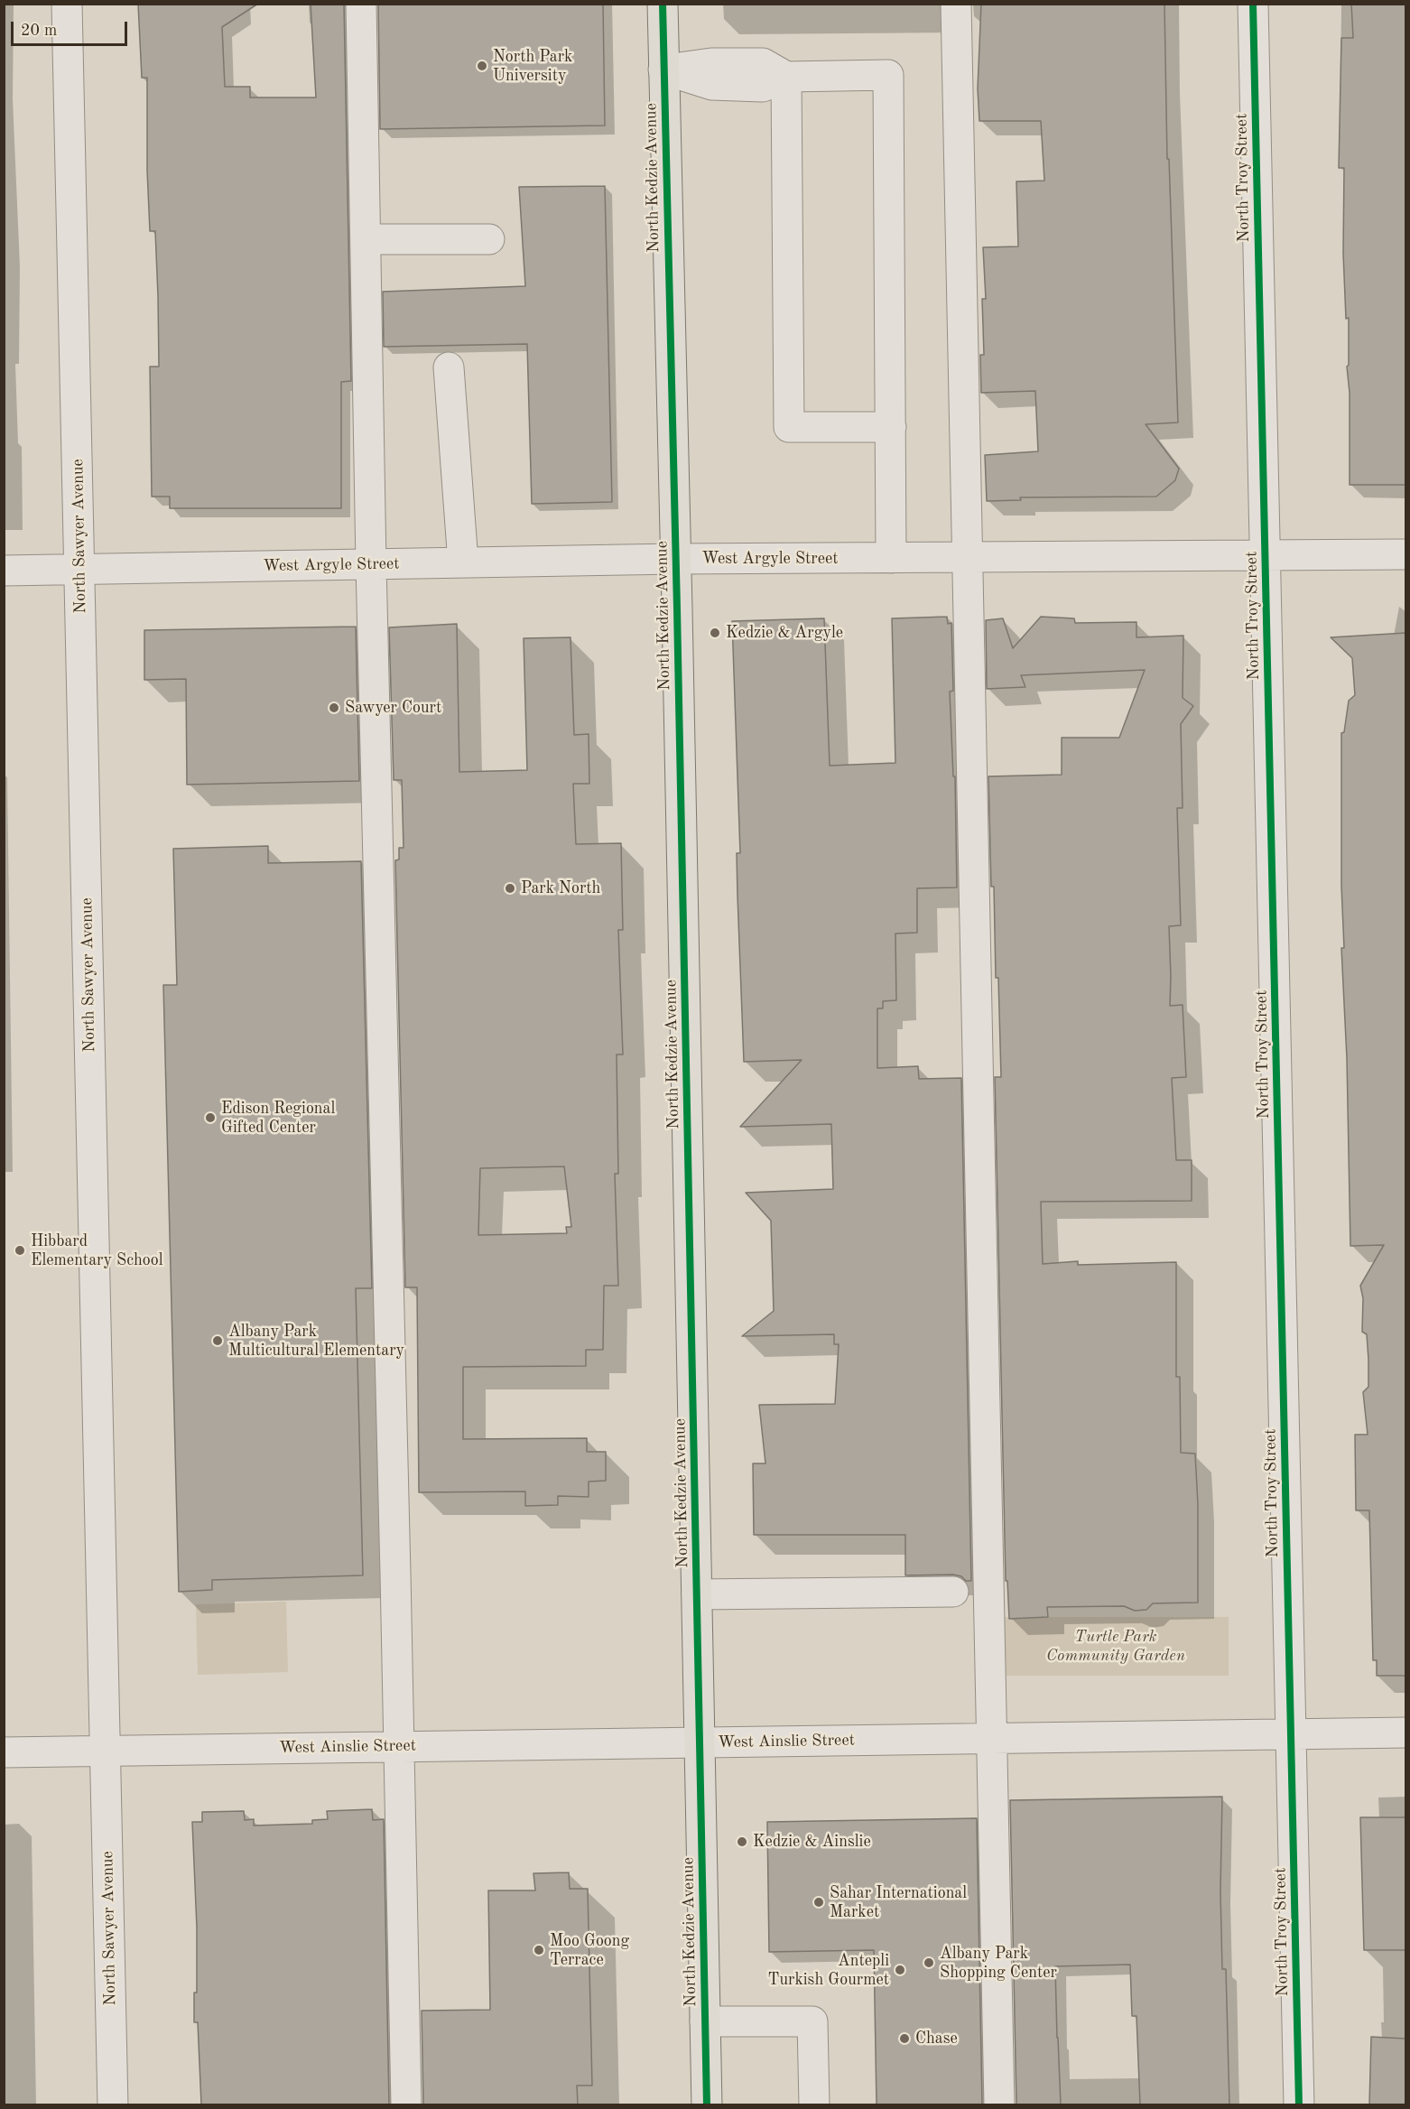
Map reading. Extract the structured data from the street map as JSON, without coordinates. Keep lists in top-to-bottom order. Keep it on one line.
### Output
{"streets":{"main road":["North Kedzie Avenue"],"street":["North Troy Street","North Sawyer Avenue","West Argyle Street","West Ainslie Street"]},"crossings":[["North Kedzie Avenue","West Argyle Street"],["North Kedzie Avenue","West Ainslie Street"],["North Troy Street","West Argyle Street"],["North Troy Street","West Ainslie Street"],["North Sawyer Avenue","West Argyle Street"],["North Sawyer Avenue","West Ainslie Street"]],"parks":["Turtle Park Community Garden"],"places":["North Park University","Kedzie & Argyle","Sawyer Court","Park North","Edison Regional Gifted Center","Hibbard Elementary School","Albany Park Multicultural Elementary","Kedzie & Ainslie","Sahar International Market","Moo Goong Terrace","Albany Park Shopping Center","Antepli Turkish Gourmet","Chase"],"scale_bar":"20 m"}
